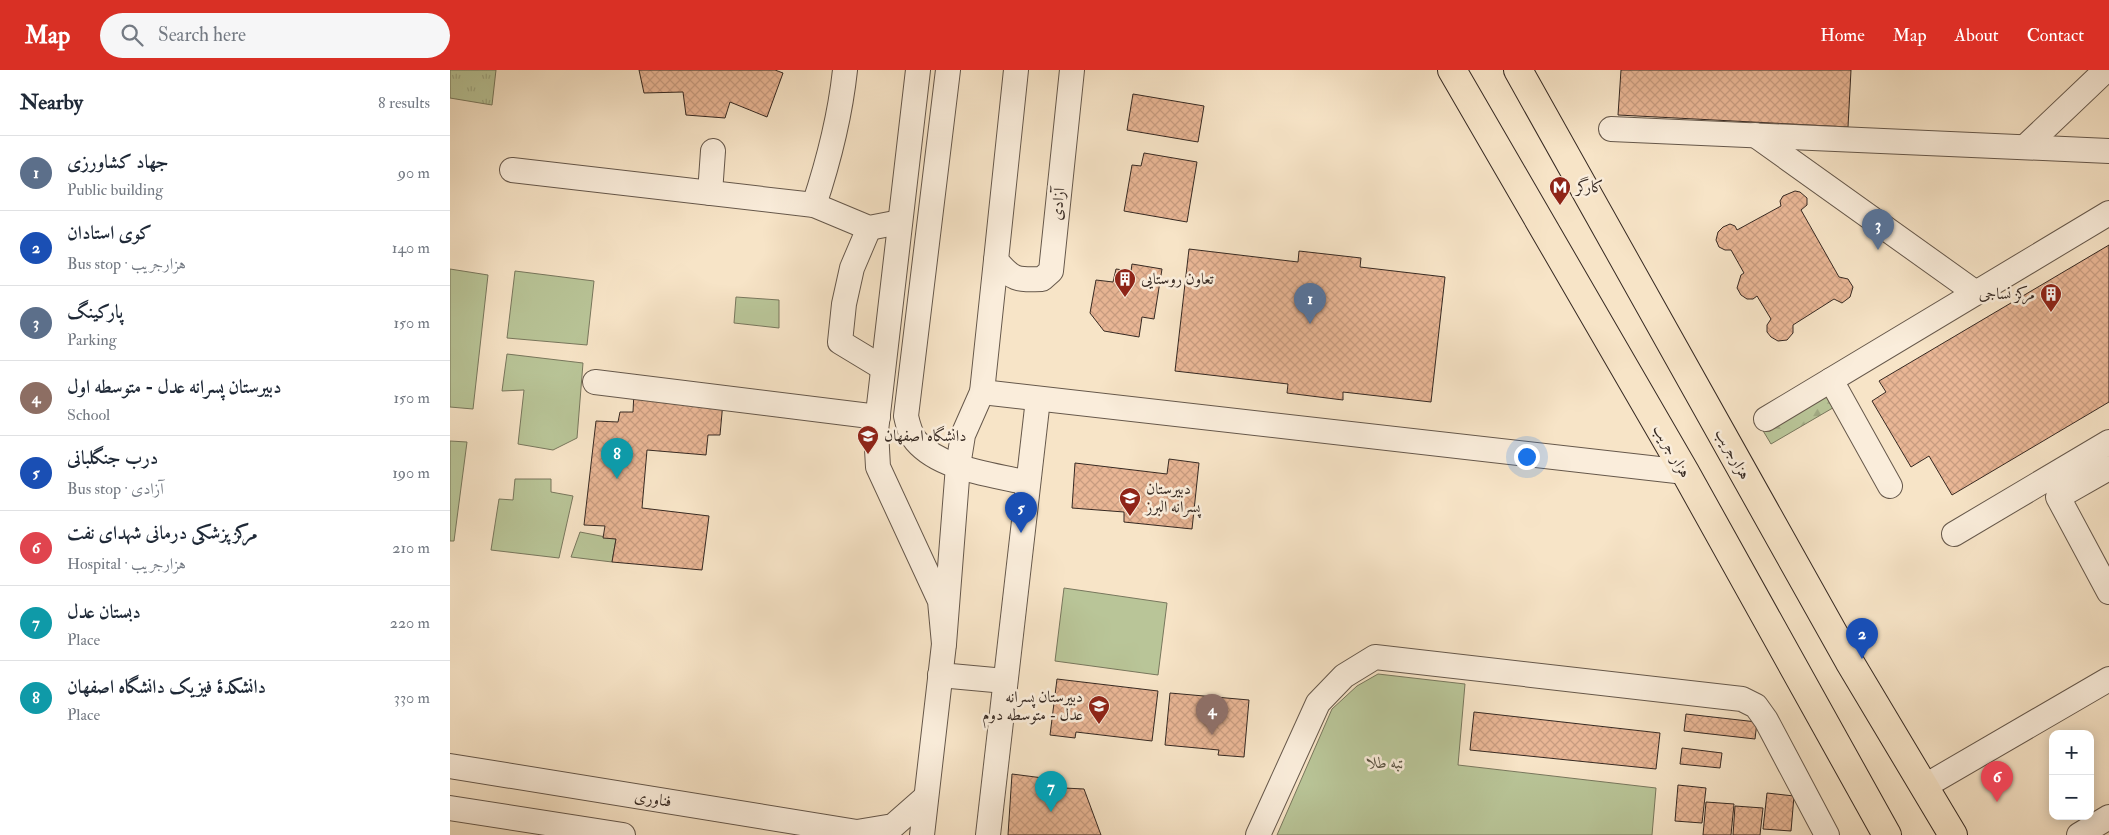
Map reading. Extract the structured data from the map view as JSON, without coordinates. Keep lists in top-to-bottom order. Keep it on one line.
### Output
{"streets":{"main road":["هزار جریب","هزارجریب"],"street":["آزادی","فناوری"]},"parks":["تبه طلا"],"places":{"metro station":["کارگر"],"building":["تعاون روستایی","مرکز نساجی"],"school or university":["دانشگاه اصفهان","دبیرستان پسرانه البرز","دبیرستان پسرانه عدل - متوسطه دوم"]},"page":{"header":"Map","search":"Search here","nav":["Home","Map","About","Contact"],"heading":["Nearby","8 results"],"list":[{"mark":"1","name":"جهاد کشاورزی","note":"Public building","value":"90 m"},{"mark":"2","name":"کوی استادان","note":"Bus stop · هزارجریب","value":"140 m"},{"mark":"3","name":"پارکینگ","note":"Parking","value":"150 m"},{"mark":"4","name":"دبیرستان پسرانه عدل - متوسطه اول","note":"School","value":"150 m"},{"mark":"5","name":"درب جنگلبانی","note":"Bus stop · آزادی","value":"190 m"},{"mark":"6","name":"مرکز پزشکی درمانی شهدای نفت","note":"Hospital · هزارجریب","value":"210 m"},{"mark":"7","name":"دبستان عدل","note":"Place","value":"220 m"},{"mark":"8","name":"دانشکدهٔ فیزیک دانشگاه اصفهان","note":"Place","value":"330 m"}],"pins":["3","1","8","5","2","4","6","7"],"map_buttons":["+","−"]}}
